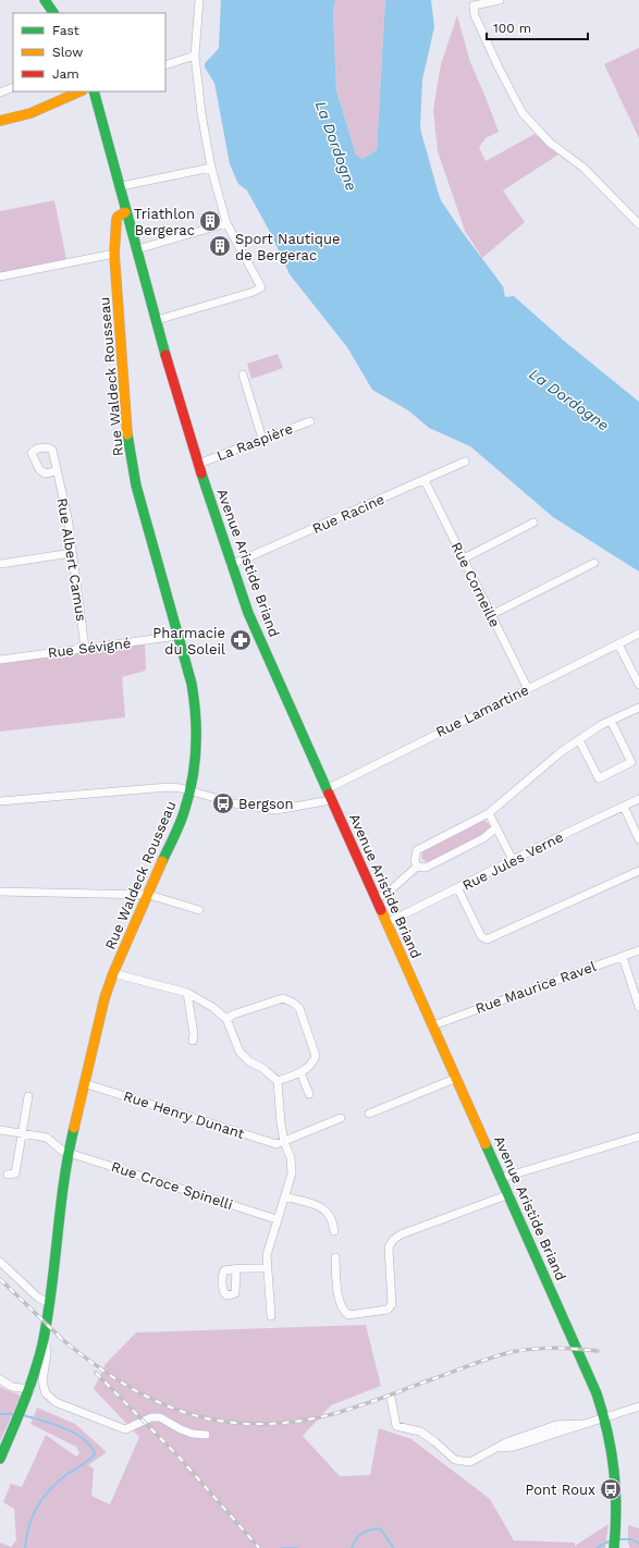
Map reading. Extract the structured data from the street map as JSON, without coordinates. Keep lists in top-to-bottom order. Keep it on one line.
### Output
{"streets":{"main road":["Rue Waldeck Rousseau","Avenue Aristide Briand"],"street":["La Raspière","Rue Racine","Rue Albert Camus","Rue Corneille","Rue Sévigné","Rue Lamartine","Rue Jules Verne","Rue Maurice Ravel","Rue Henry Dunant","Rue Croce Spinelli"]},"crossings":[["Rue Waldeck Rousseau","Avenue Aristide Briand"],["Rue Waldeck Rousseau","Rue Sévigné"],["Rue Waldeck Rousseau","Rue Henry Dunant"],["Rue Waldeck Rousseau","Rue Croce Spinelli"],["La Raspière","Avenue Aristide Briand"],["Rue Racine","Avenue Aristide Briand"],["Rue Racine","Rue Corneille"],["Rue Albert Camus","Rue Sévigné"],["Avenue Aristide Briand","Rue Lamartine"],["Avenue Aristide Briand","Rue Jules Verne"],["Avenue Aristide Briand","Rue Maurice Ravel"],["Rue Corneille","Rue Lamartine"]],"water":["La Dordogne"],"places":{"building":["Triathlon Bergerac","Sport Nautique de Bergerac"],"pharmacy":["Pharmacie du Soleil"],"bus stop":["Bergson","Pont Roux"]},"legend":["Fast","Slow","Jam"],"scale_bar":"100 m"}
